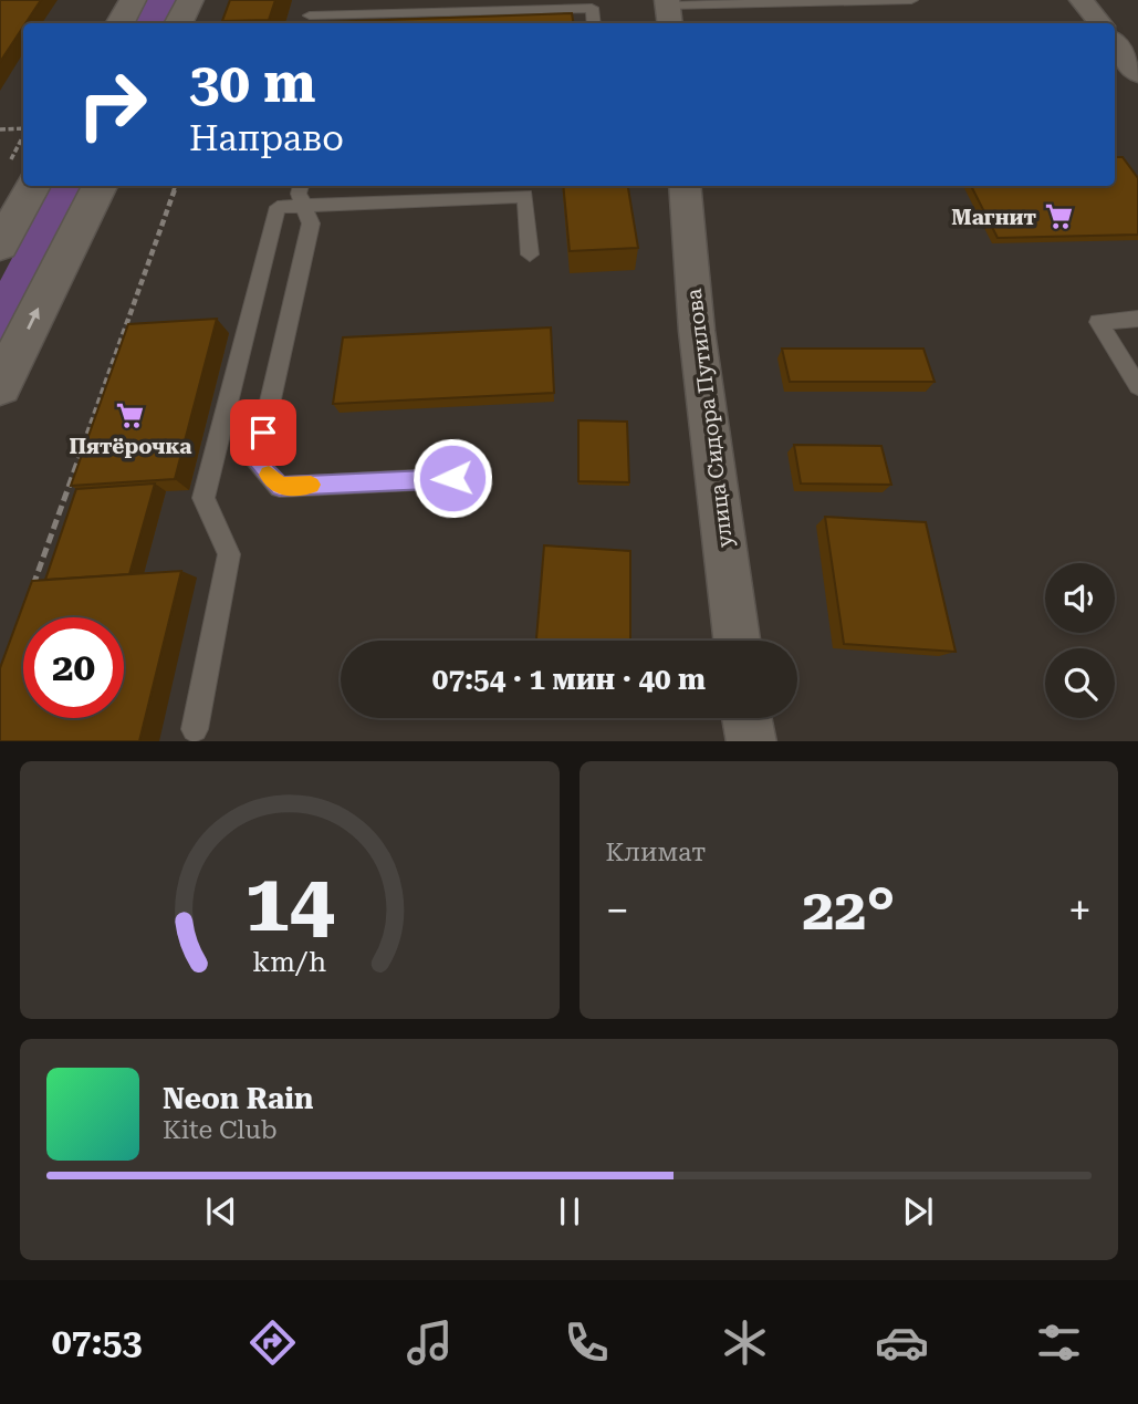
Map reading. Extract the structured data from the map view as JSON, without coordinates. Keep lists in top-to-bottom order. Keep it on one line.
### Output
{"streets":{"street":["улица Сидора Путилова"]},"places":{"supermarket":["Магнит","Пятёрочка"]},"page":{"turn":["30 m","Направо"],"limit":"20","trip":"07:54 · 1 мин · 40 m","tile":"Климат","heat":["−","22°","+"],"song":["Neon Rain","Kite Club"],"tabs":"07:53","gauge":["14","km/h"]}}
